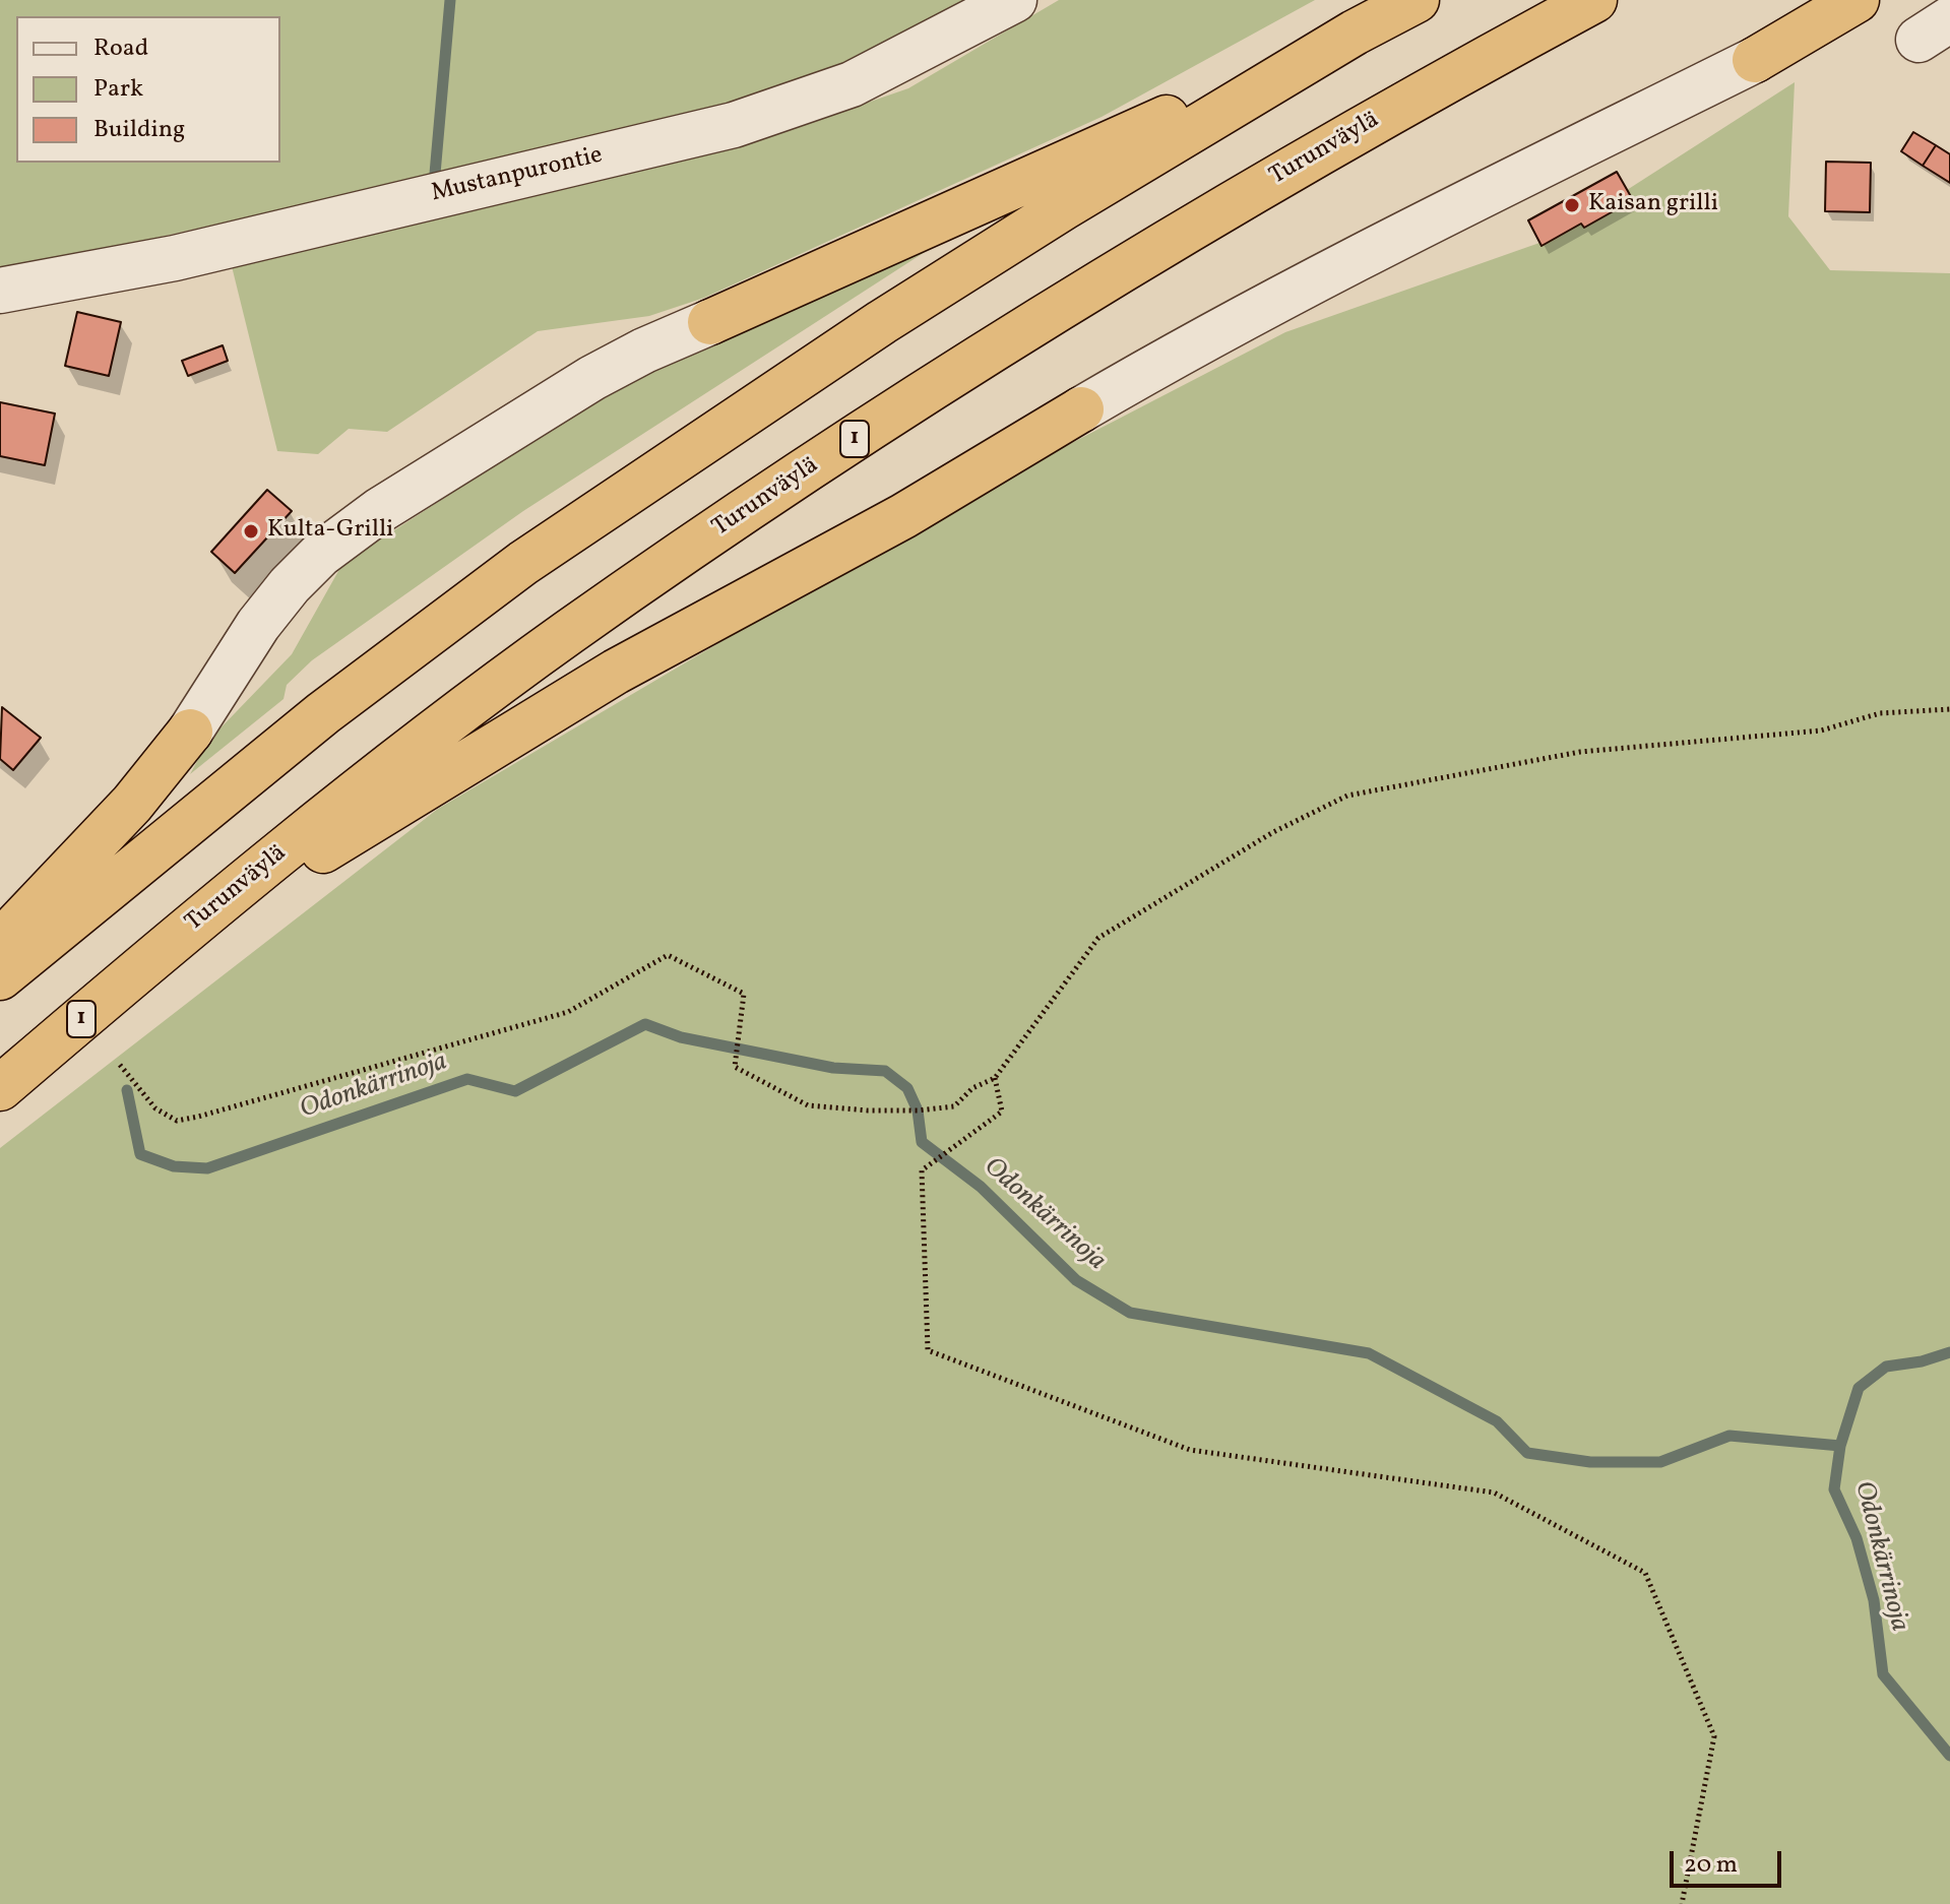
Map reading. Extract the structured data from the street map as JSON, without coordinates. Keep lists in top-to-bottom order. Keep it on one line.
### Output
{"streets":{"highway":["Turunväylä","1"],"street":["Mustanpurontie"]},"water":["Odonkärrinoja"],"places":["Kaisan grilli","Kulta-Grilli"],"legend":["Road","Park","Building"],"scale_bar":"20 m"}
